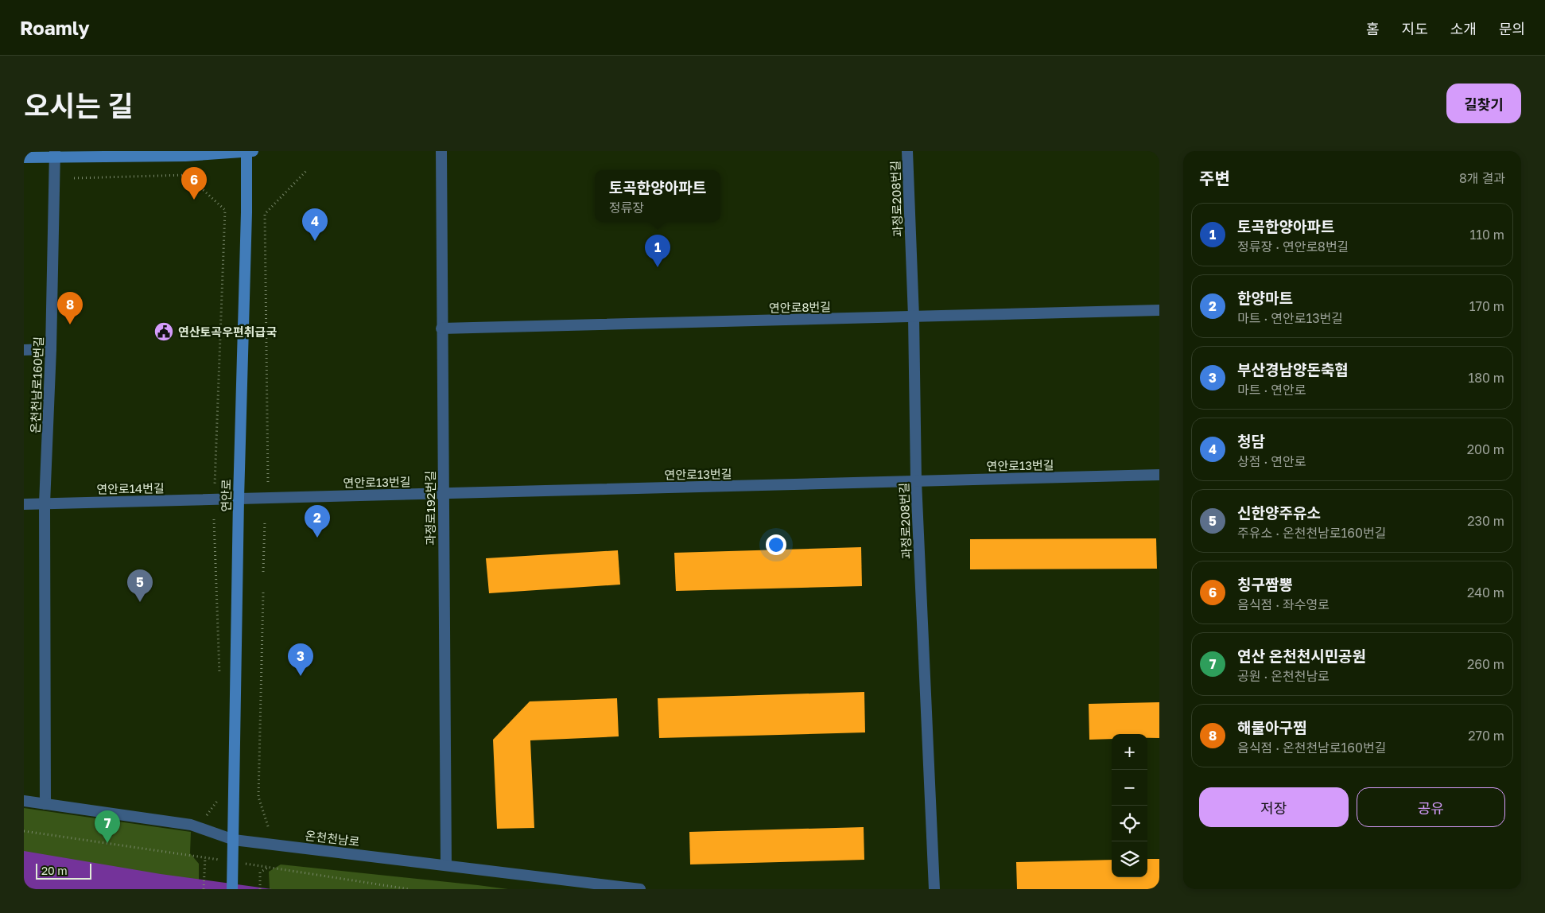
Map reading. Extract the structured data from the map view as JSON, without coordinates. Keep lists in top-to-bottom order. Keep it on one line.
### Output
{"streets":{"main road":["연안로"],"street":["과정로208번길","연안로8번길","온천천남로160번길","연안로13번길","연안로14번길","과정로192번길","온천천남로"]},"crossings":[["과정로208번길","연안로8번길"],["과정로208번길","연안로13번길"],["연안로8번길","과정로192번길"],["온천천남로160번길","연안로14번길"],["온천천남로160번길","온천천남로"],["연안로13번길","연안로14번길"],["연안로13번길","연안로"],["연안로13번길","과정로192번길"],["연안로14번길","연안로"],["연안로","온천천남로"],["과정로192번길","온천천남로"]],"places":{"public building":["연산토곡우편취급국"]},"scale_bar":"20 m","page":{"header":"Roamly","nav":["홈","지도","소개","문의"],"title":"오시는 길","buttons":["길찾기",["저장","공유"]],"heading":["주변","8개 결과"],"pins":["6","4","1","8","2","5","3","7"],"popup":["토곡한양아파트","정류장"],"list":[{"mark":"1","name":"토곡한양아파트","note":"정류장 · 연안로8번길","value":"110 m"},{"mark":"2","name":"한양마트","note":"마트 · 연안로13번길","value":"170 m"},{"mark":"3","name":"부산경남양돈축협","note":"마트 · 연안로","value":"180 m"},{"mark":"4","name":"청담","note":"상점 · 연안로","value":"200 m"},{"mark":"5","name":"신한양주유소","note":"주유소 · 온천천남로160번길","value":"230 m"},{"mark":"6","name":"칭구짬뽕","note":"음식점 · 좌수영로","value":"240 m"},{"mark":"7","name":"연산 온천천시민공원","note":"공원 · 온천천남로","value":"260 m"},{"mark":"8","name":"해물아구찜","note":"음식점 · 온천천남로160번길","value":"270 m"}],"map_buttons":["+","−"],"scale":"20 m"}}
